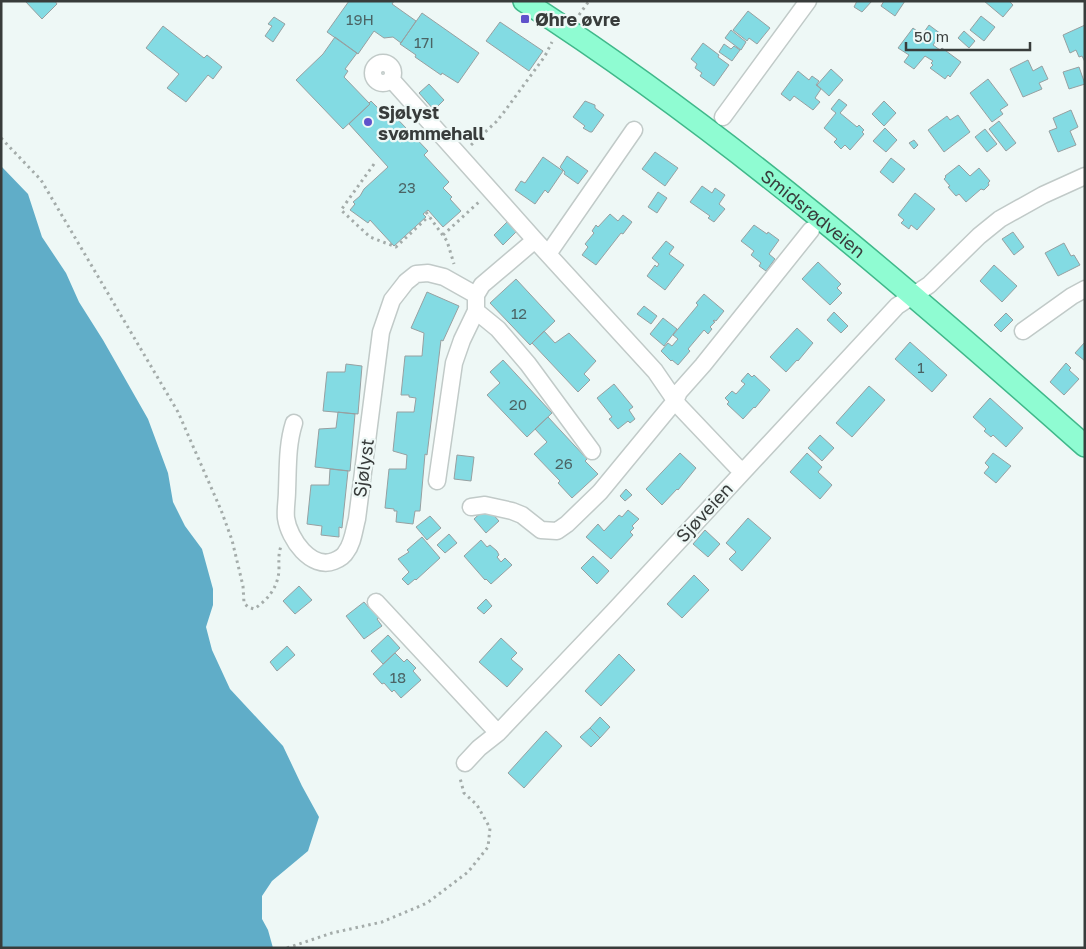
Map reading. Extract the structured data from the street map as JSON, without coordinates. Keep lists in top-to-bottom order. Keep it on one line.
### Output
{"streets":{"main road":["Smidsrødveien"],"street":["Sjølyst","Sjøveien"]},"crossings":[["Smidsrødveien","Sjøveien"]],"places":{"transit":["Øhre øvre"],"other":["Sjølyst svømmehall"]},"house_numbers":["19H","17I","23","12","1","20","26","18"],"scale_bar":"50 m"}
